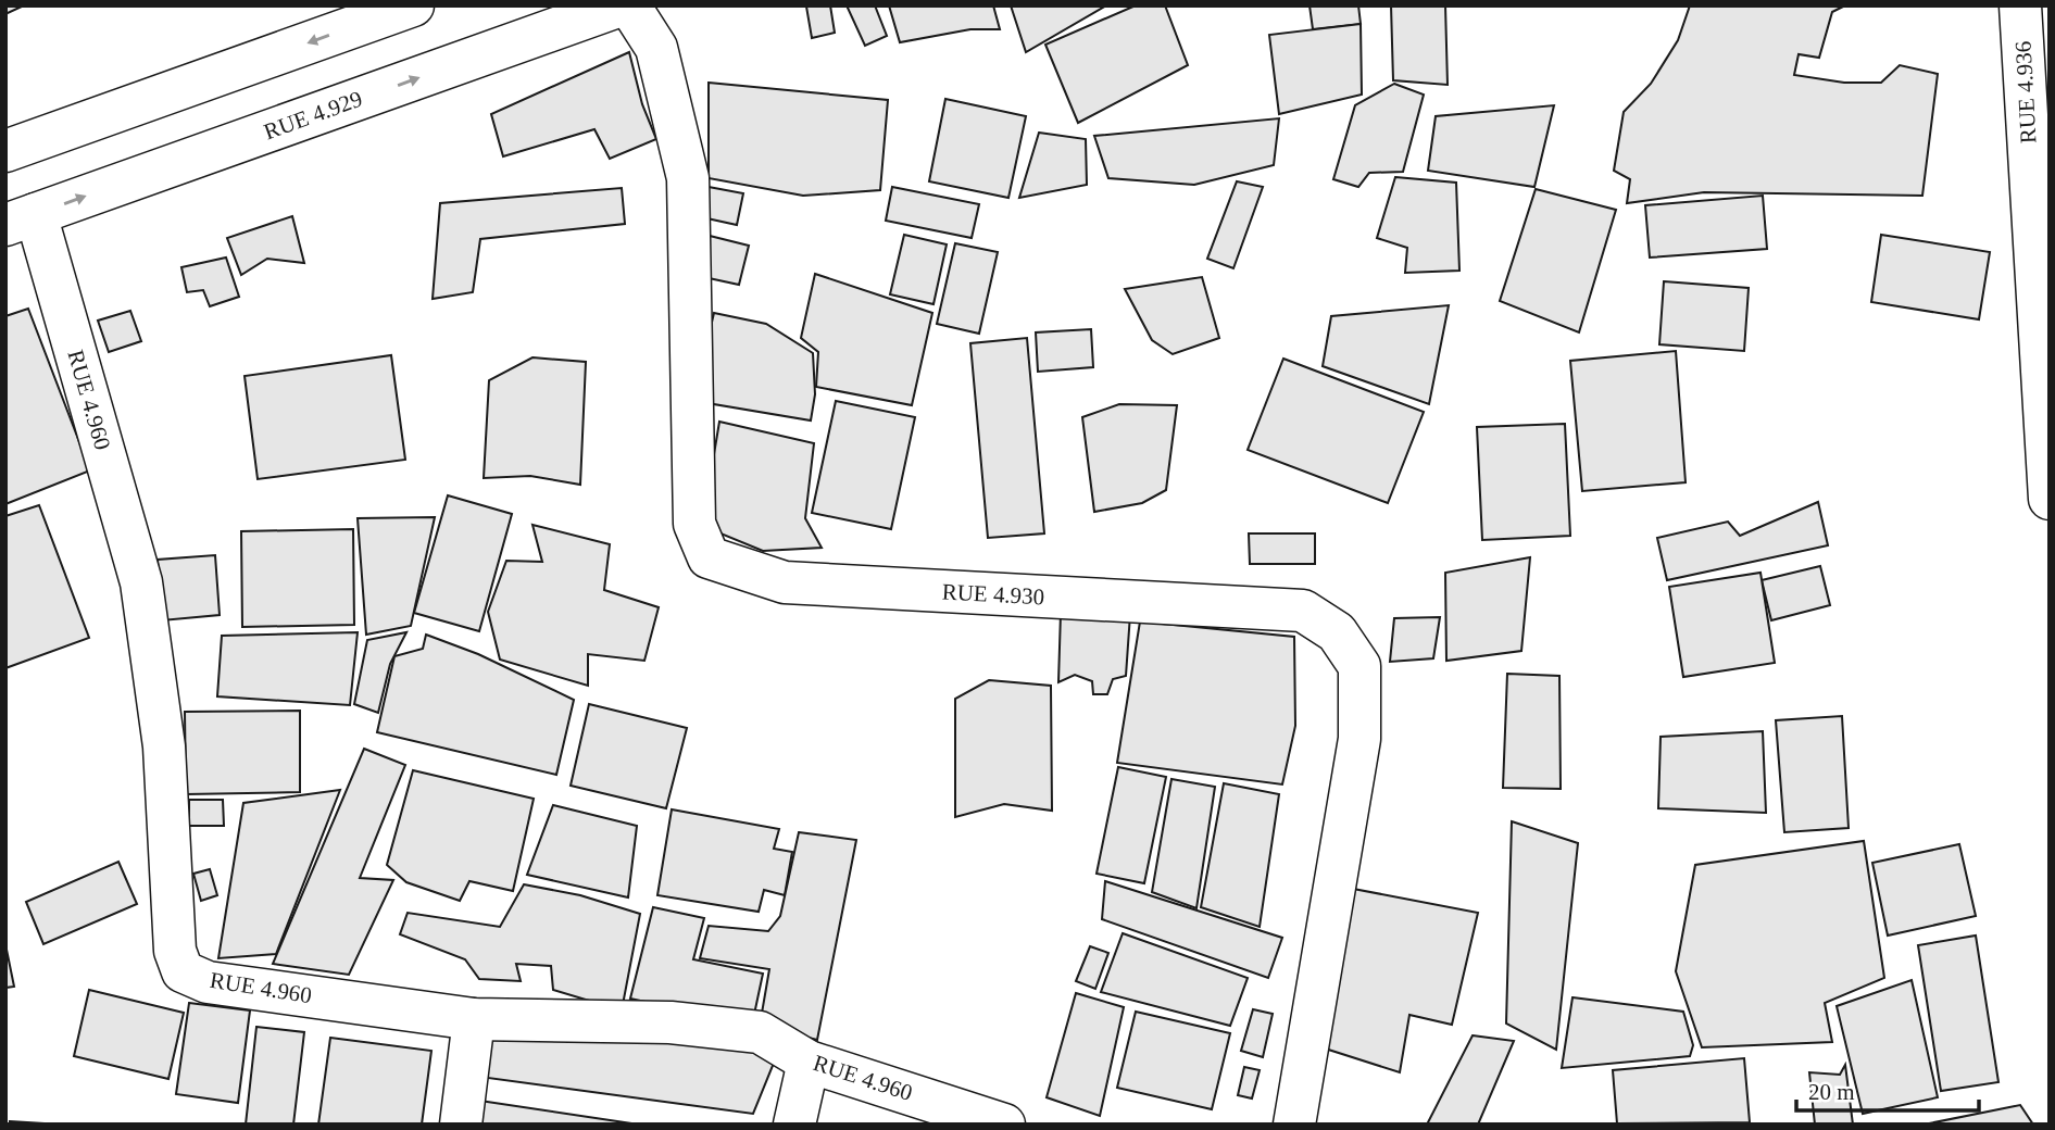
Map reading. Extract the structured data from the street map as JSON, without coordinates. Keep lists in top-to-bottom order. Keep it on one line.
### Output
{"streets":{"street":["RUE 4.936","RUE 4.929","RUE 4.960","RUE 4.930"]},"crossings":[["RUE 4.929","RUE 4.960"]],"scale_bar":"20 m"}
